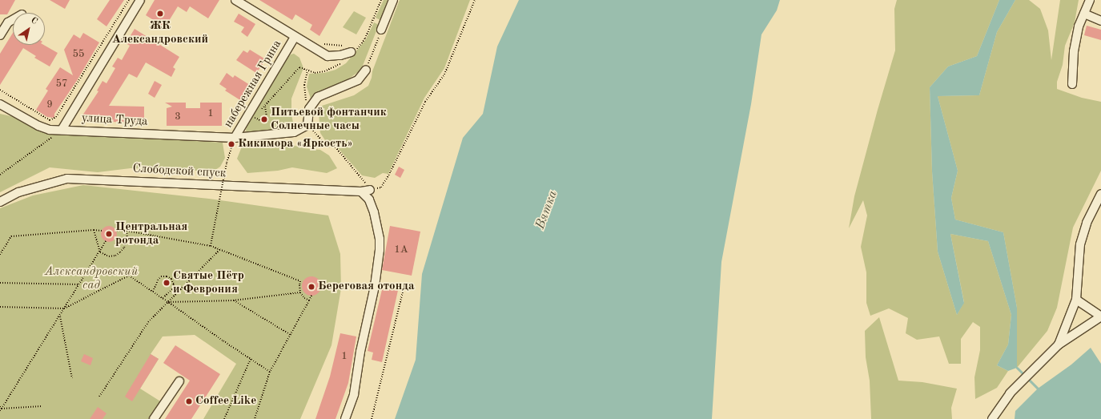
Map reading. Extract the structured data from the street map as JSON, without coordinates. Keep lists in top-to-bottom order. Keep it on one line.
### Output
{"streets":{"street":["набережная Грина","улица Труда","Слободской спуск"]},"crossings":[["набережная Грина","улица Труда"]],"water":["Вятка"],"parks":["Александровский сад"],"places":["ЖК Александровский","Питьевой фонтанчик Солнечные часы","Кикимора «Яркость»","Центральная ротонда","Святые Пётр и Феврония","Береговая отонда","Coffee Like"],"house_numbers":["55","57","9","1","3","1А","1"],"north":"top right"}
